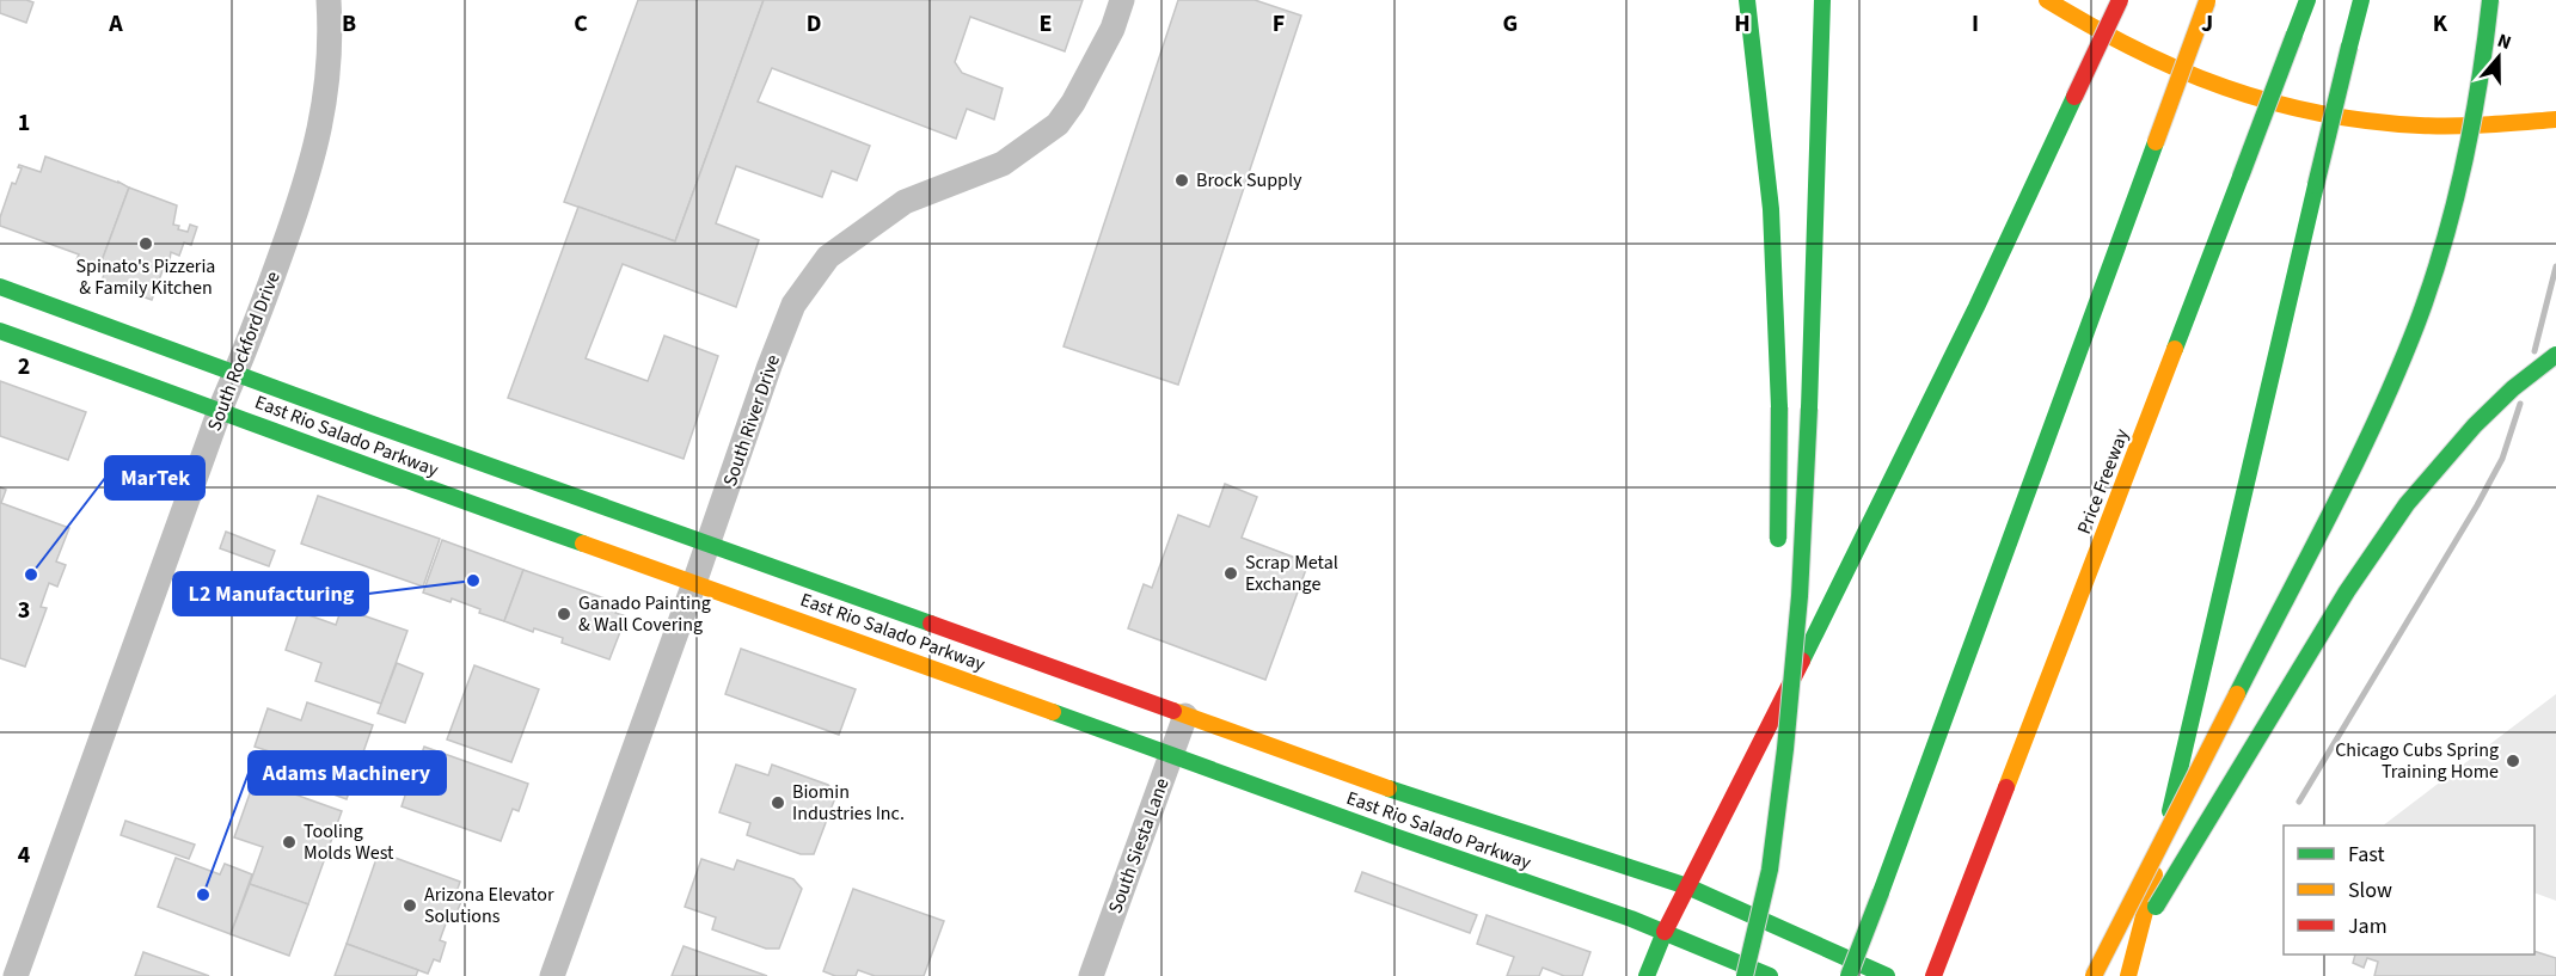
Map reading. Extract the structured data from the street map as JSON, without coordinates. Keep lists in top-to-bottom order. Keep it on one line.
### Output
{"streets":{"main road":["East Rio Salado Parkway","Price Freeway"],"street":["South Rockford Drive","South River Drive","South Siesta Lane"]},"crossings":[["South Rockford Drive","East Rio Salado Parkway"],["South River Drive","East Rio Salado Parkway"],["East Rio Salado Parkway","South Siesta Lane"]],"places":["Brock Supply","Spinato's Pizzeria & Family Kitchen","Scrap Metal Exchange","MarTek","L2 Manufacturing","Ganado Painting & Wall Covering","Chicago Cubs Spring Training Home","Biomin Industries Inc.","Tooling Molds West","Adams Machinery","Arizona Elevator Solutions"],"legend":["Fast","Slow","Jam"],"north":"top","grid":{"columns":["A","B","C","D","E","F","G","H","I","J","K"],"rows":["1","2","3","4"]}}
